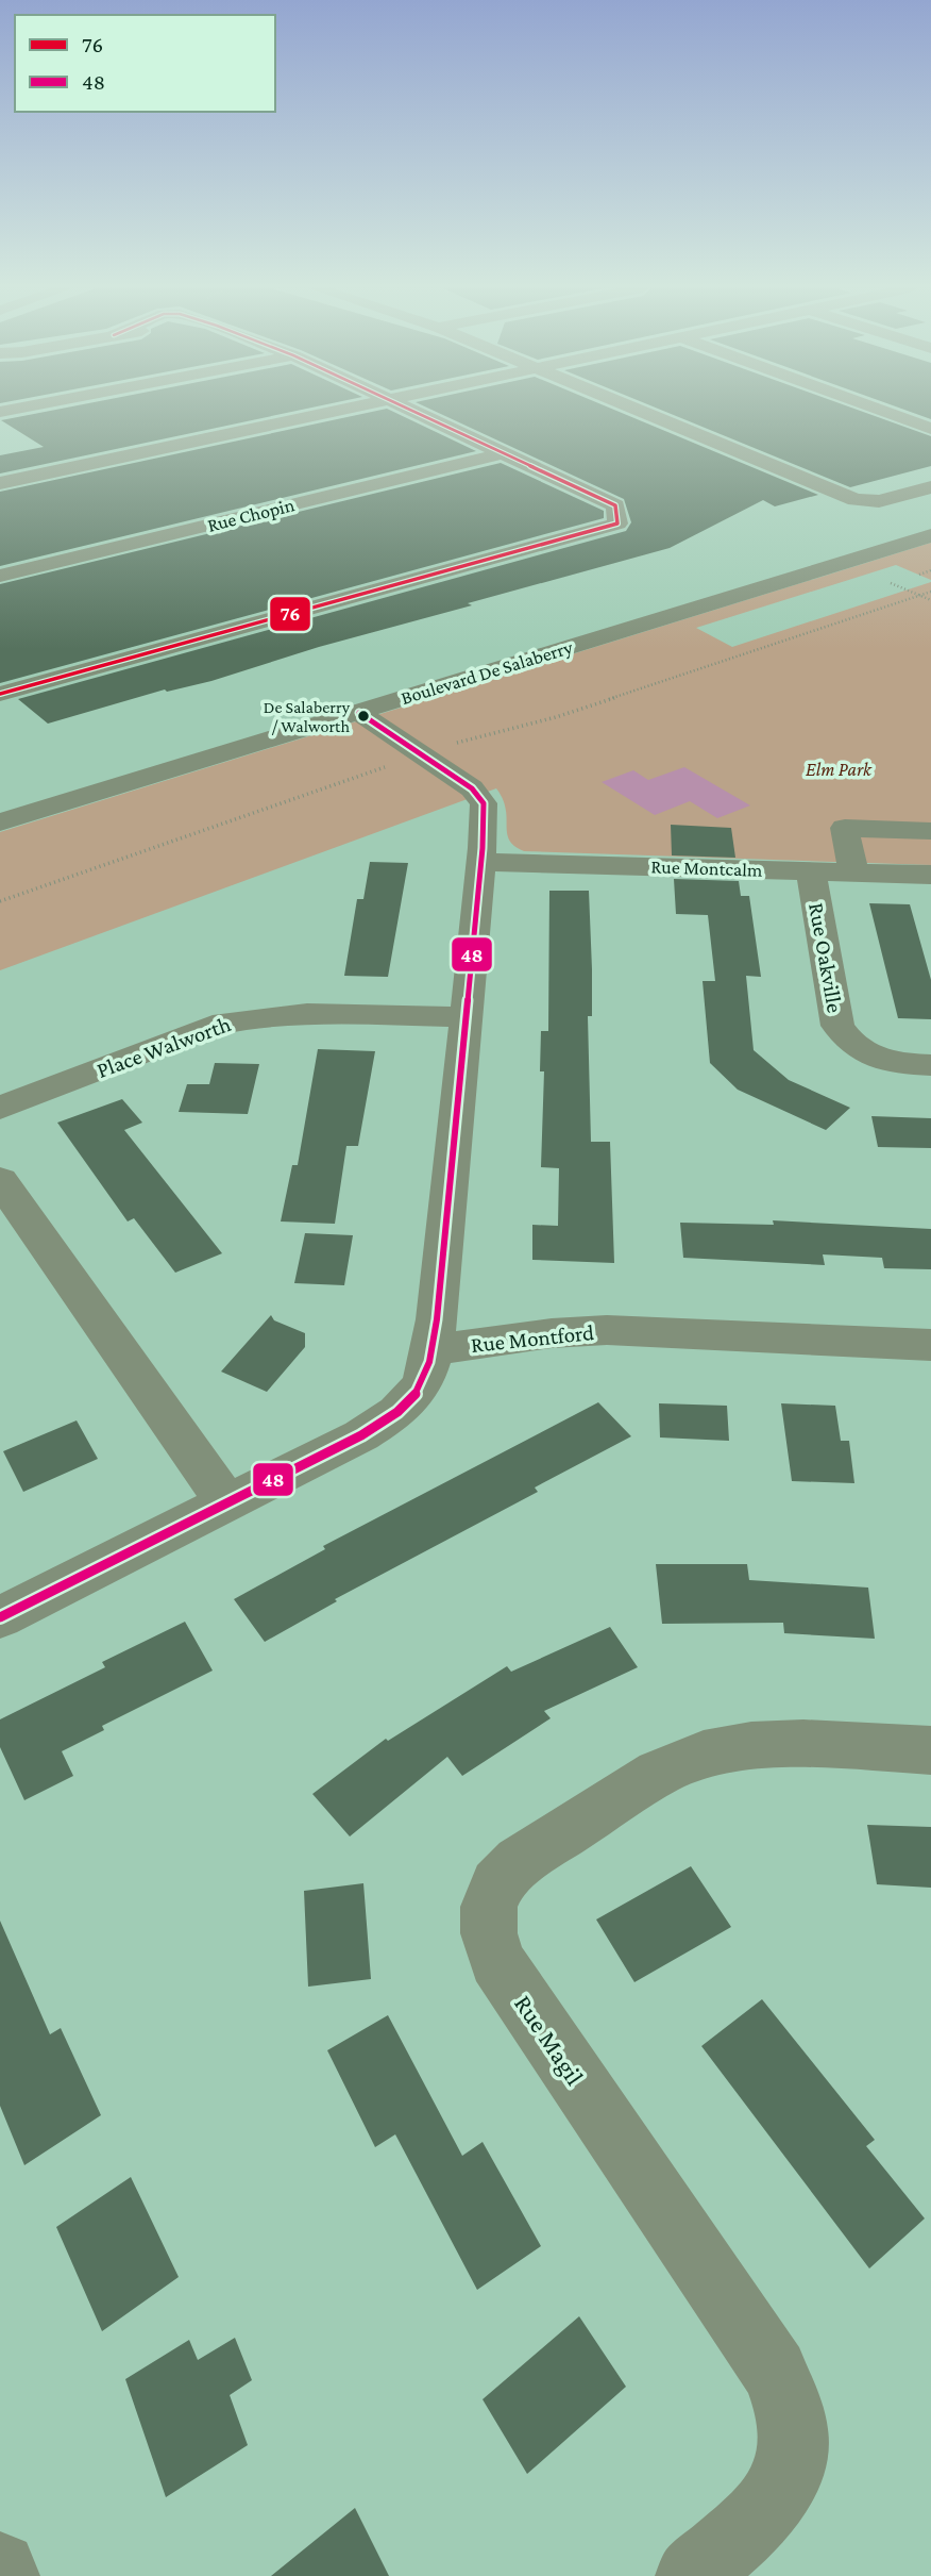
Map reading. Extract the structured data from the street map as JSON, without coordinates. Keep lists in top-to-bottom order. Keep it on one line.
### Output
{"streets":{"street":["Rue Chopin","Boulevard De Salaberry","Rue Montcalm","Rue Oakville","Place Walworth","Rue Montford","Rue Magil"]},"crossings":[["Rue Montcalm","Rue Oakville"]],"parks":["Elm Park"],"places":["De Salaberry / Walworth"],"lines":["transit line 76","transit line 48"],"legend":["76","48"]}
